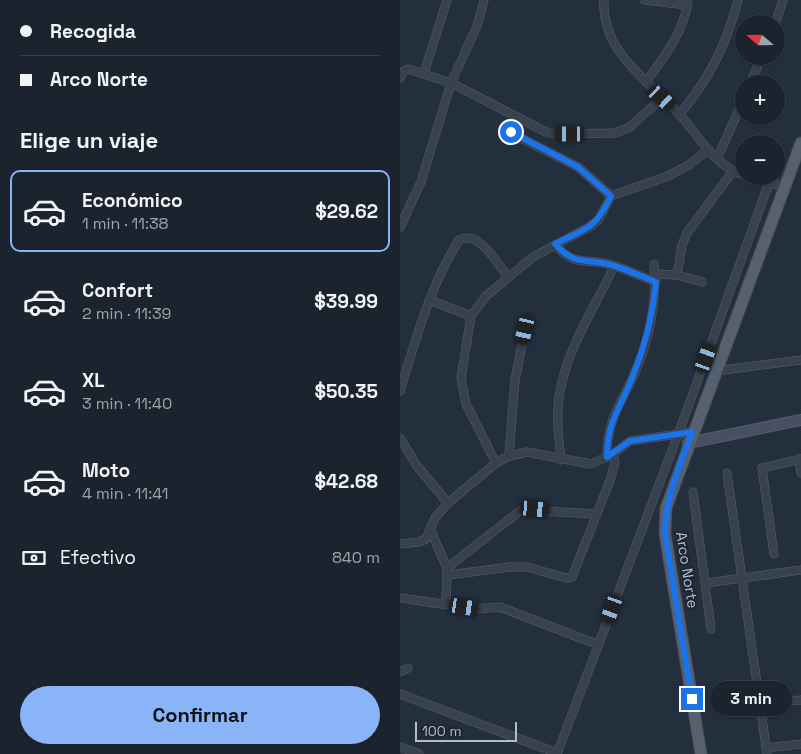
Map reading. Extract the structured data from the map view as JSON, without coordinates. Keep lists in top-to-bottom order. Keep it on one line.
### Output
{"streets":{"main road":["Arco Norte"]},"scale_bar":"100 m","north":"left","page":{"banner":["Recogida","Arco Norte"],"map_buttons":["+","−"],"heading":"Elige un viaje","list":[{"name":"Económico","note":"1 min · 11:38","value":"$29.62"},{"name":"Confort","note":"2 min · 11:39","value":"$39.99"},{"name":"XL","note":"3 min · 11:40","value":"$50.35"},{"name":"Moto","note":"4 min · 11:41","value":"$42.68"}],"pay":["Efectivo","840 m"],"buttons":"Confirmar","bubble":"3 min","scale":"100 m"}}
